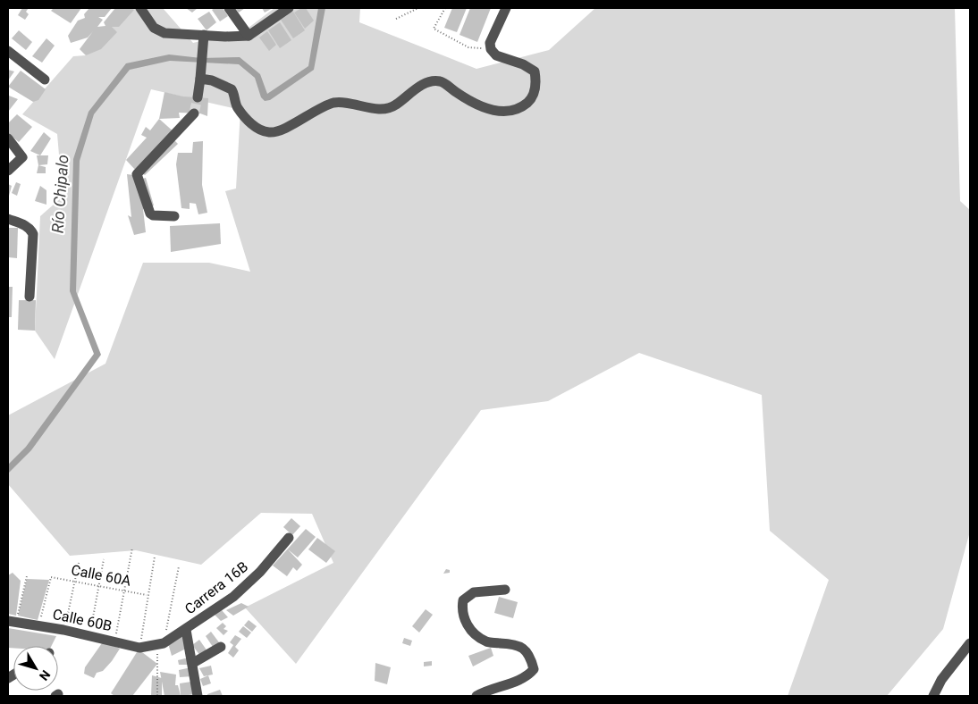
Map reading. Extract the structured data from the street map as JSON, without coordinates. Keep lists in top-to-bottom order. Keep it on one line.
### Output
{"streets":{"street":["Carrera 16B","Calle 60B"],"path":["Calle 60A"]},"crossings":[["Calle 60A","Calle 60B"],["Carrera 16B","Calle 60B"]],"water":["Río Chipalo"],"north":"bottom right"}
